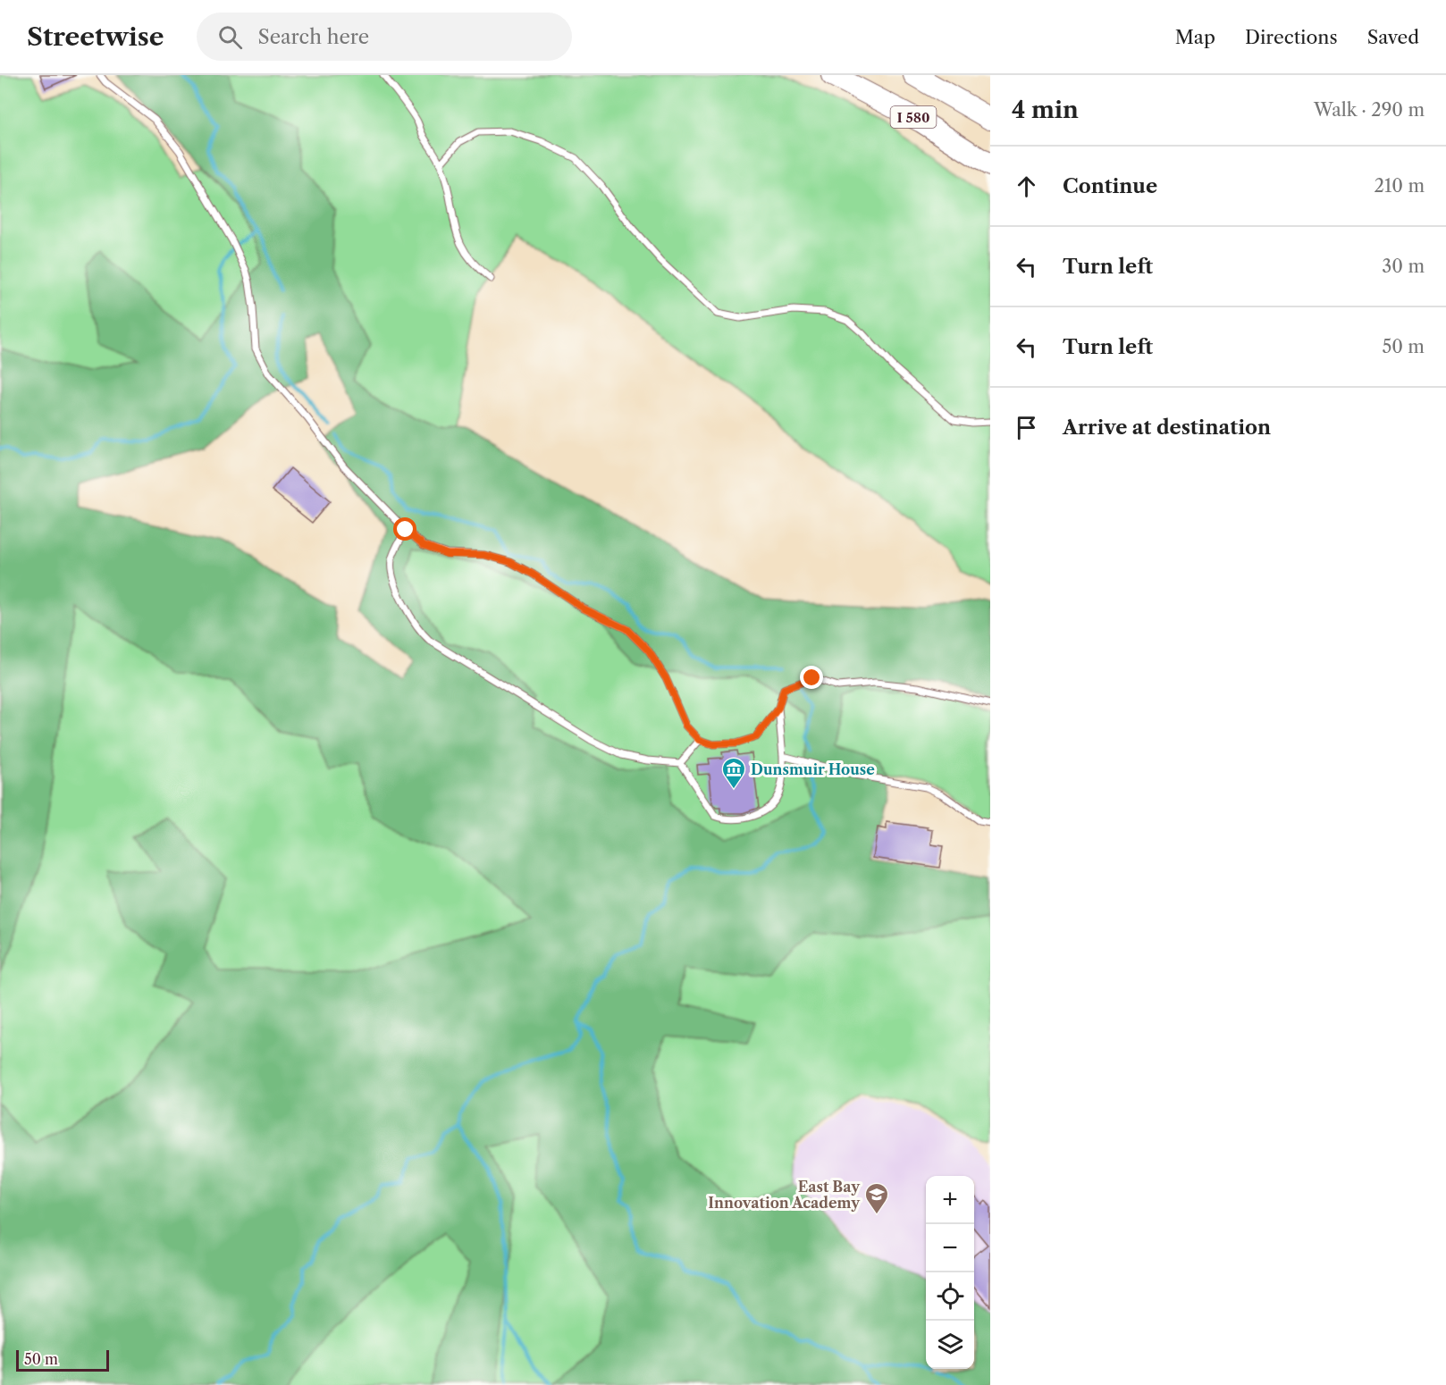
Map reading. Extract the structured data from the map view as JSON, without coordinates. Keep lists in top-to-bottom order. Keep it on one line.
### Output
{"streets":{"highway":["I 580"]},"places":{"museum":["Dunsmuir House"],"school or university":["East Bay Innovation Academy"]},"scale_bar":"50 m","page":{"header":"Streetwise","search":"Search here","nav":["Map","Directions","Saved"],"heading":["4 min","Walk · 290 m"],"list":[["Continue","210 m"],["Turn left","30 m"],["Turn left","50 m"],"Arrive at destination"],"map_buttons":["+","−"],"scale":"50 m"}}
